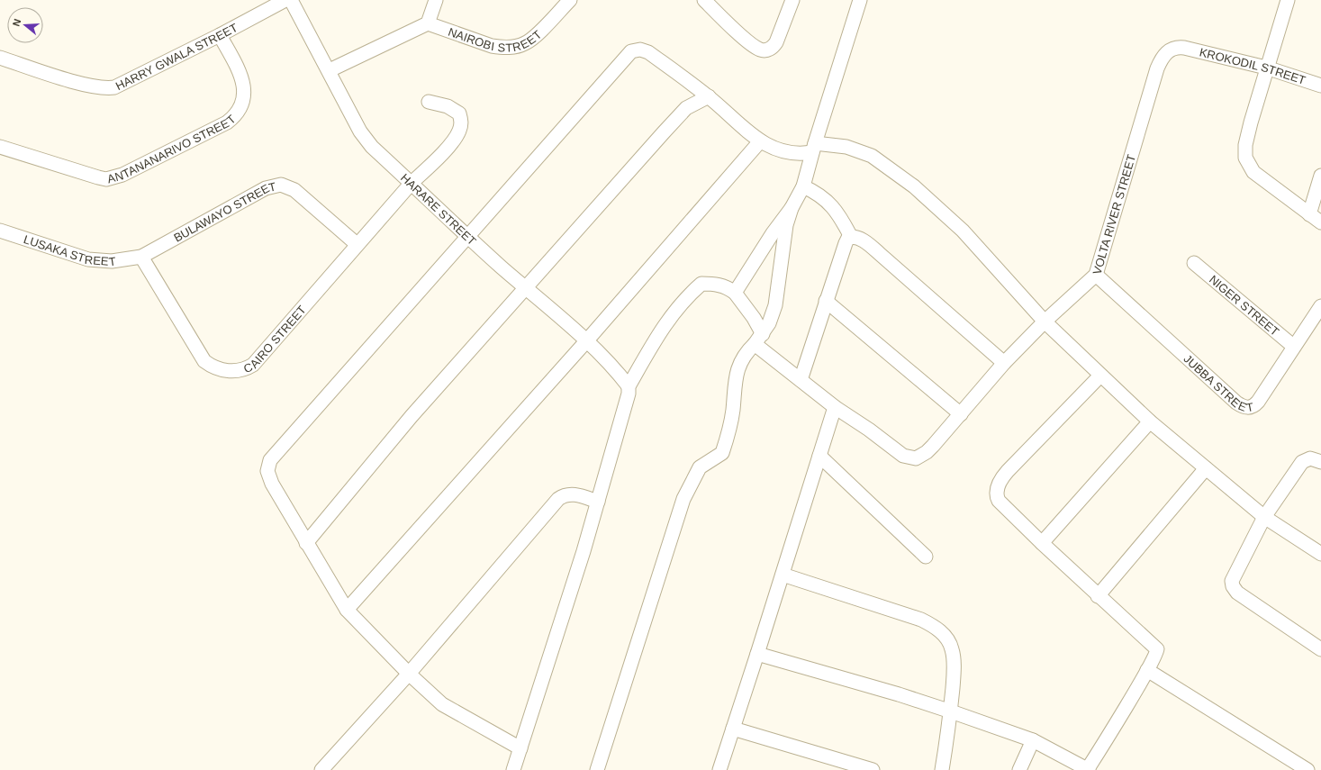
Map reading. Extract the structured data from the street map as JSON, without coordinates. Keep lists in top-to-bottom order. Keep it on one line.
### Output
{"streets":{"street":["NAIROBI STREET","HARRY GWALA STREET","KROKODIL STREET","ANTANANARIVO STREET","HARARE STREET","BULAWAYO STREET","VOLTA RIVER STREET","LUSAKA STREET","NIGER STREET","CAIRO STREET","JUBBA STREET"]},"crossings":[["HARRY GWALA STREET","ANTANANARIVO STREET"],["KROKODIL STREET","VOLTA RIVER STREET"],["HARARE STREET","CAIRO STREET"],["BULAWAYO STREET","LUSAKA STREET"],["BULAWAYO STREET","CAIRO STREET"],["VOLTA RIVER STREET","JUBBA STREET"],["LUSAKA STREET","CAIRO STREET"],["NIGER STREET","JUBBA STREET"]],"north":"left"}
